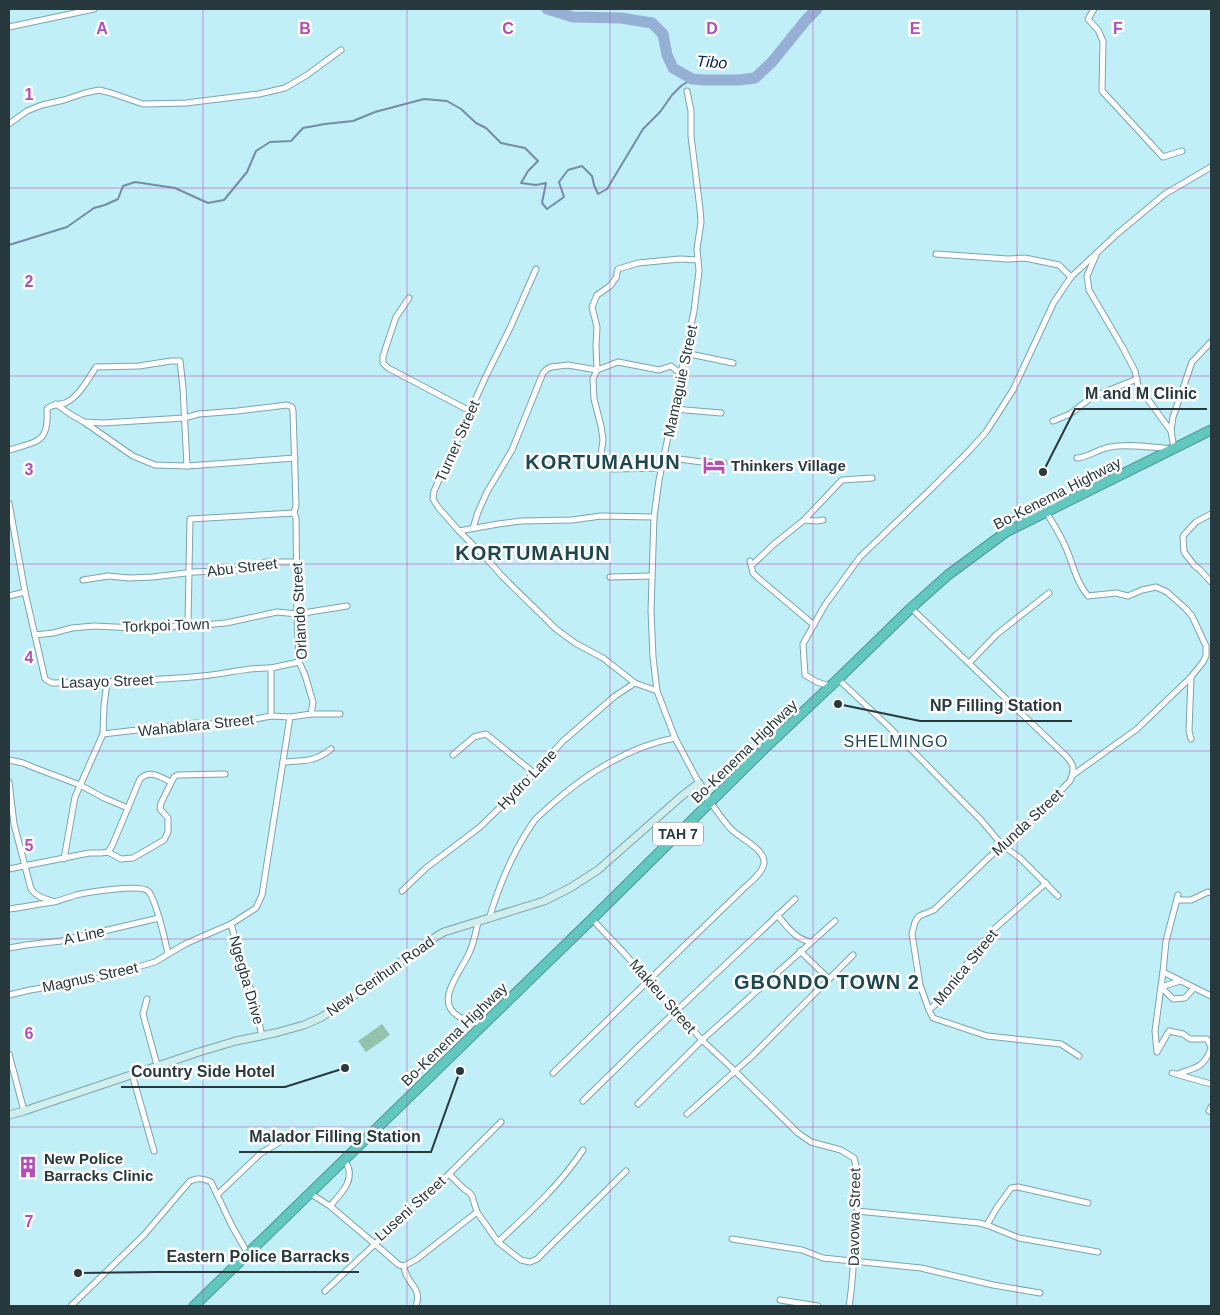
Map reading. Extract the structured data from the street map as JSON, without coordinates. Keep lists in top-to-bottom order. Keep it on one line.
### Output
{"streets":{"highway":["Bo-Kenema Highway","TAH 7"],"street":["Mamaguie Street","Turner Street","Abu Street","Orlando Street","Torkpoi Town","Lasayo Street","Wahablara Street","Hydro Lane","Munda Street","A Line","Monica Street","New Gerihun Road","Magnus Street","Ngegba Drive","Makieu Street","Luseni Street","Davowa Street"]},"crossings":[["Mamaguie Street","New Gerihun Road"],["Turner Street","Hydro Lane"],["Bo-Kenema Highway","Munda Street"],["Bo-Kenema Highway","Makieu Street"],["Bo-Kenema Highway","Luseni Street"],["Abu Street","Orlando Street"],["Abu Street","Torkpoi Town"],["Orlando Street","Torkpoi Town"],["Orlando Street","Lasayo Street"],["Torkpoi Town","Lasayo Street"],["Munda Street","Monica Street"],["New Gerihun Road","Ngegba Drive"],["Magnus Street","Ngegba Drive"],["Makieu Street","Davowa Street"]],"districts":["KORTUMAHUN","KORTUMAHUN","SHELMINGO","GBONDO TOWN 2"],"water":["Tibo"],"places":{"hotel":["Thinkers Village"],"other":["M and M Clinic","NP Filling Station","Country Side Hotel","Malador Filling Station","Eastern Police Barracks"],"building":["New Police Barracks Clinic"]},"grid":{"columns":["A","B","C","D","E","F"],"rows":["1","2","3","4","5","6","7"]}}
